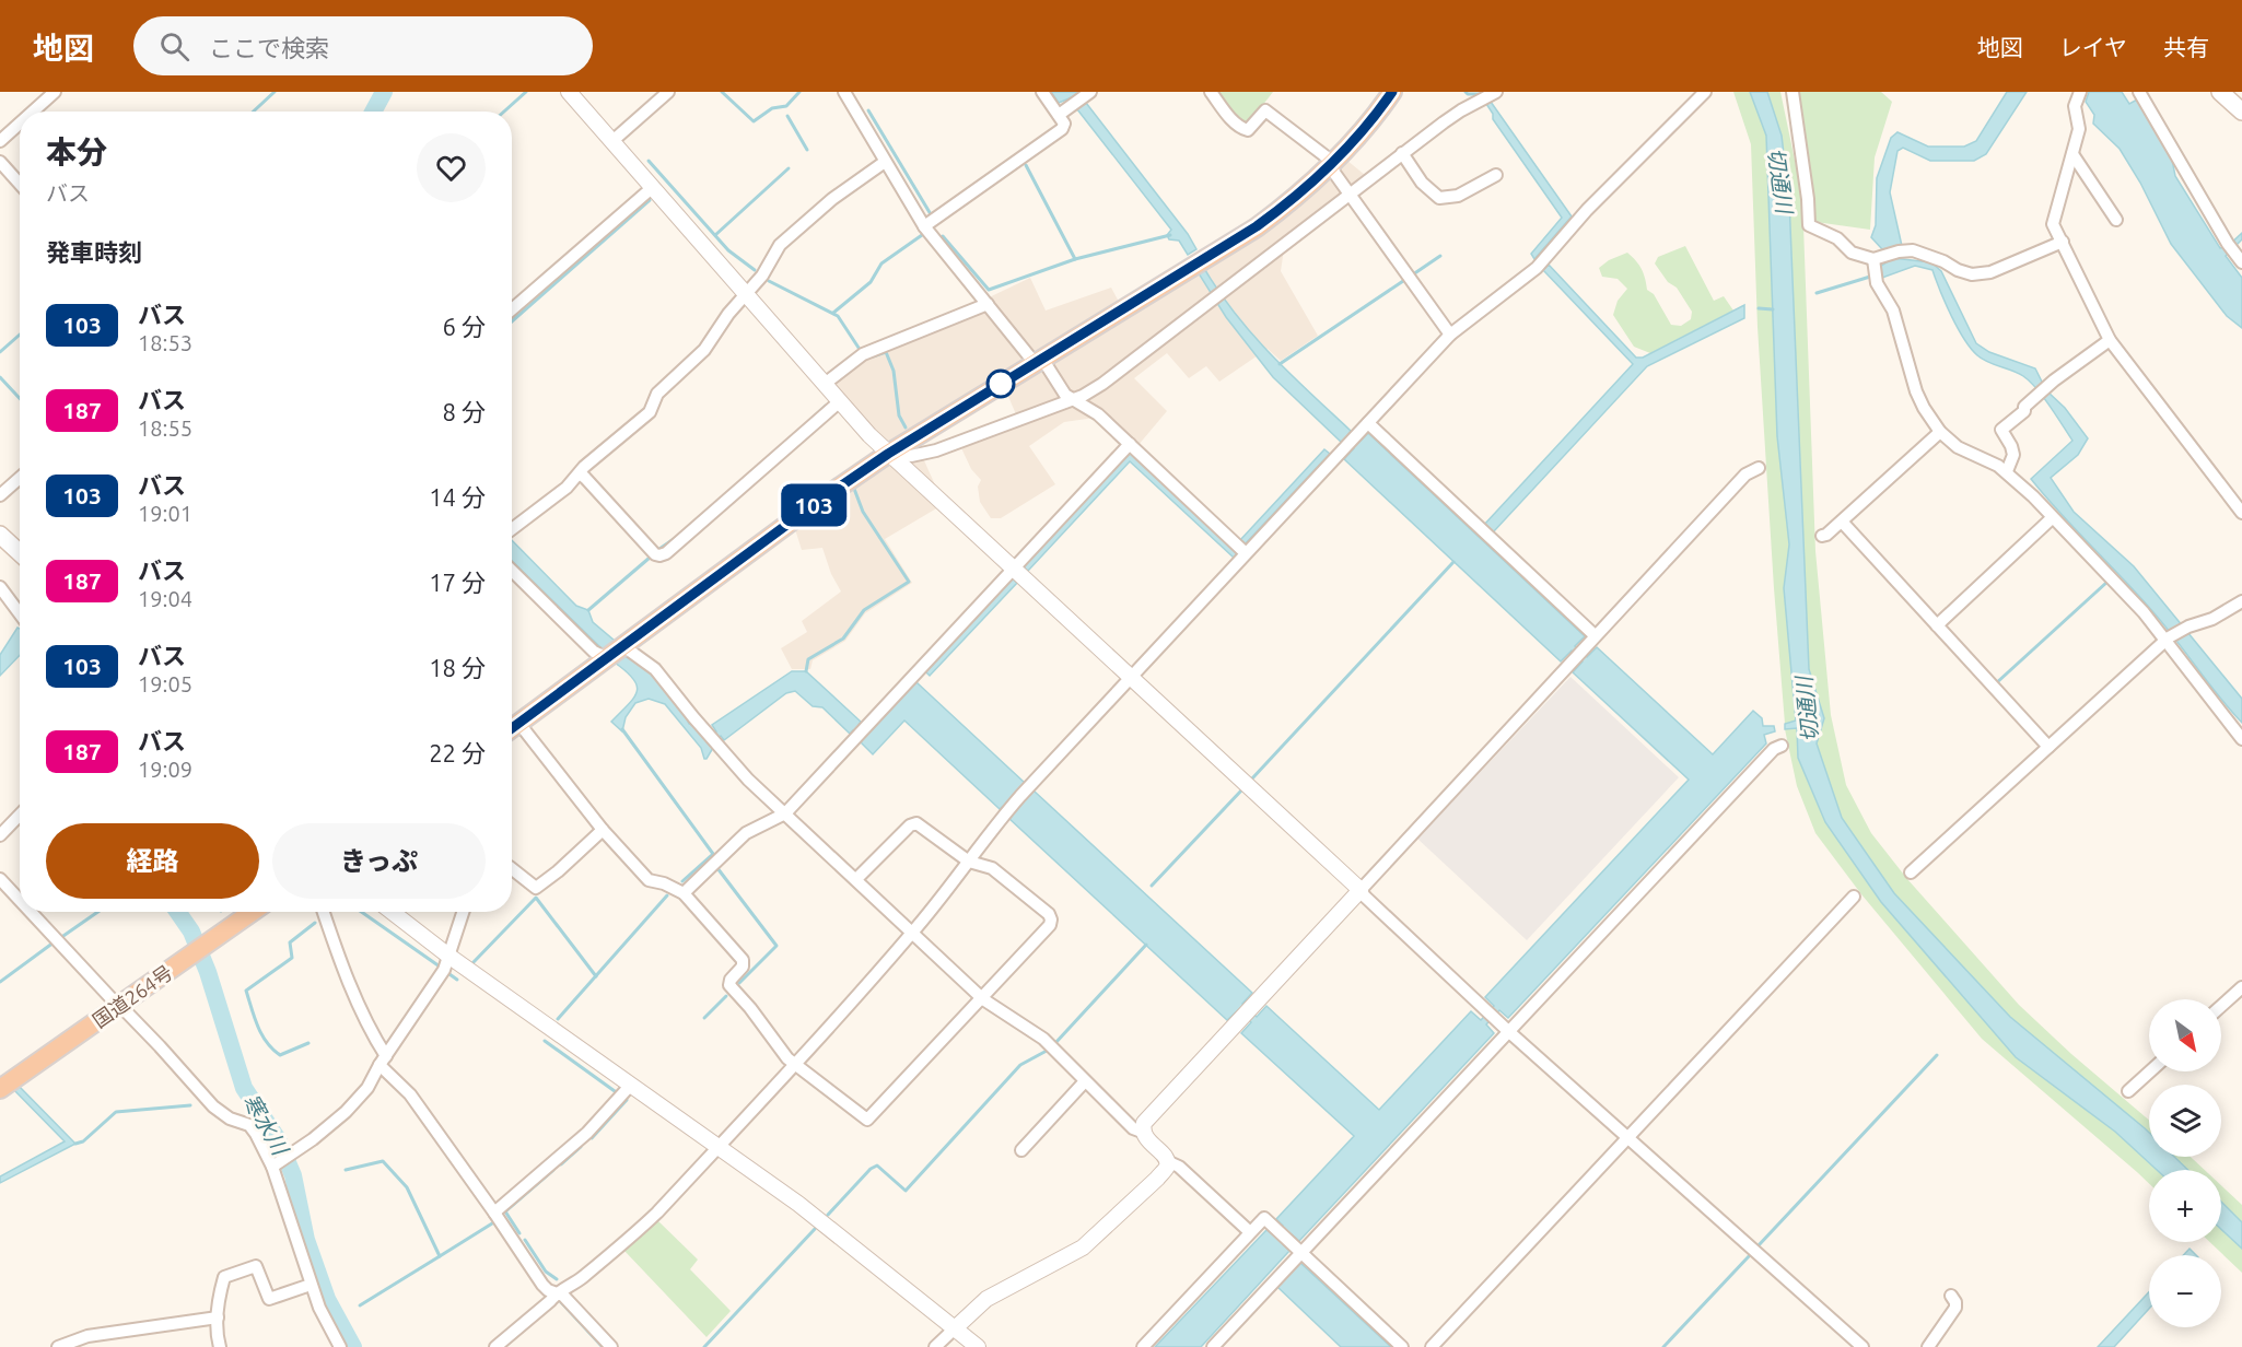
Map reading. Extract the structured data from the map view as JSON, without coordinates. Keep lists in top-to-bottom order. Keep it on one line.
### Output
{"streets":{"highway":["国道264号"]},"water":["切通川","寒水川"],"lines":["bus line 103"],"north":"bottom right","page":{"header":"地図","search":"ここで検索","nav":["地図","レイヤ","共有"],"on_map":"103","heading":[["本分","バス"],"発車時刻"],"list":[{"mark":"103","name":"バス","note":"18:53","value":"6 分"},{"mark":"187","name":"バス","note":"18:55","value":"8 分"},{"mark":"103","name":"バス","note":"19:01","value":"14 分"},{"mark":"187","name":"バス","note":"19:04","value":"17 分"},{"mark":"103","name":"バス","note":"19:05","value":"18 分"},{"mark":"187","name":"バス","note":"19:09","value":"22 分"}],"buttons":["経路","きっぷ"],"map_buttons":["+","−"]}}
